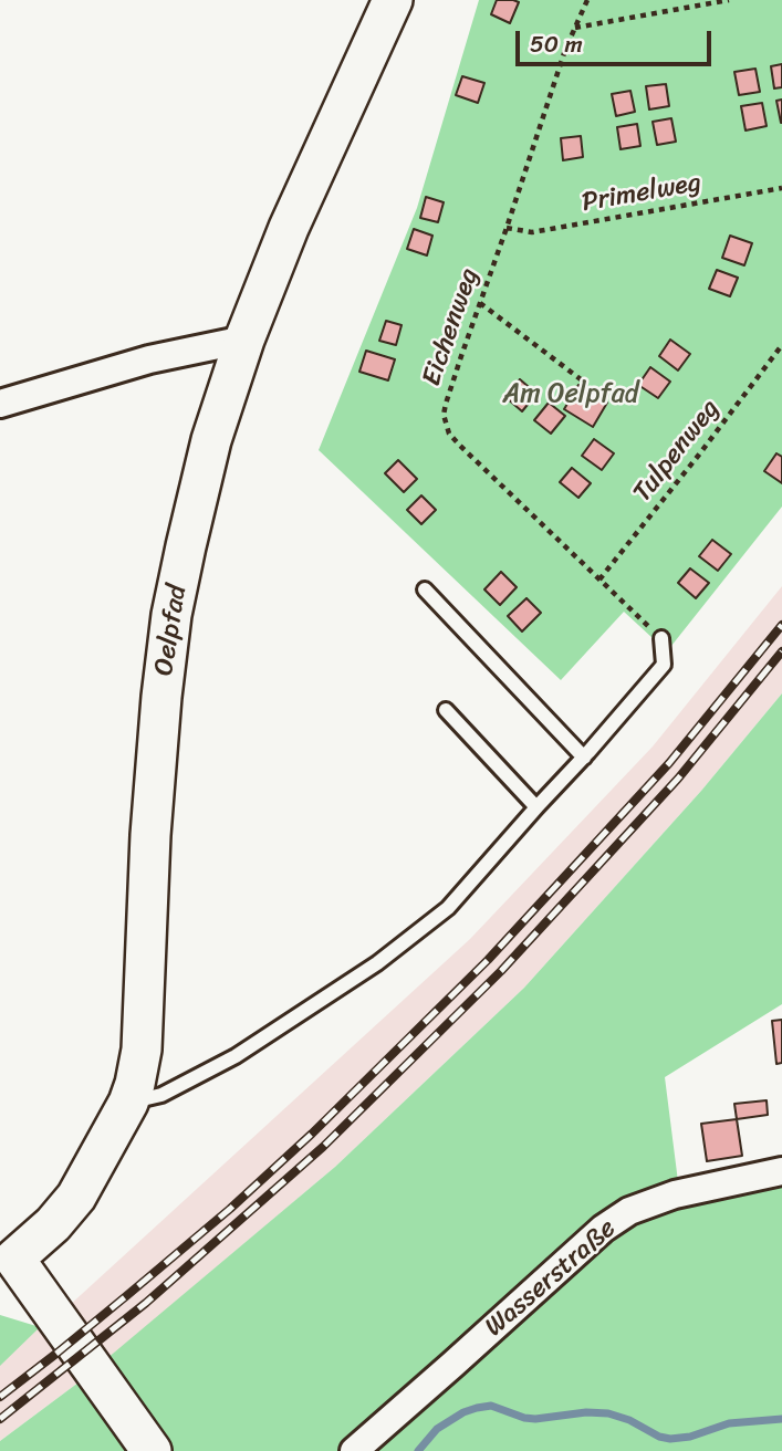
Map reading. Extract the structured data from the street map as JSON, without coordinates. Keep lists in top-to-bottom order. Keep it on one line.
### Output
{"streets":{"street":["Oelpfad","Wasserstraße"],"path":["Primelweg","Eichenweg","Tulpenweg"]},"crossings":[["Primelweg","Eichenweg"],["Eichenweg","Tulpenweg"]],"parks":["Am Oelpfad"],"scale_bar":"50 m"}
